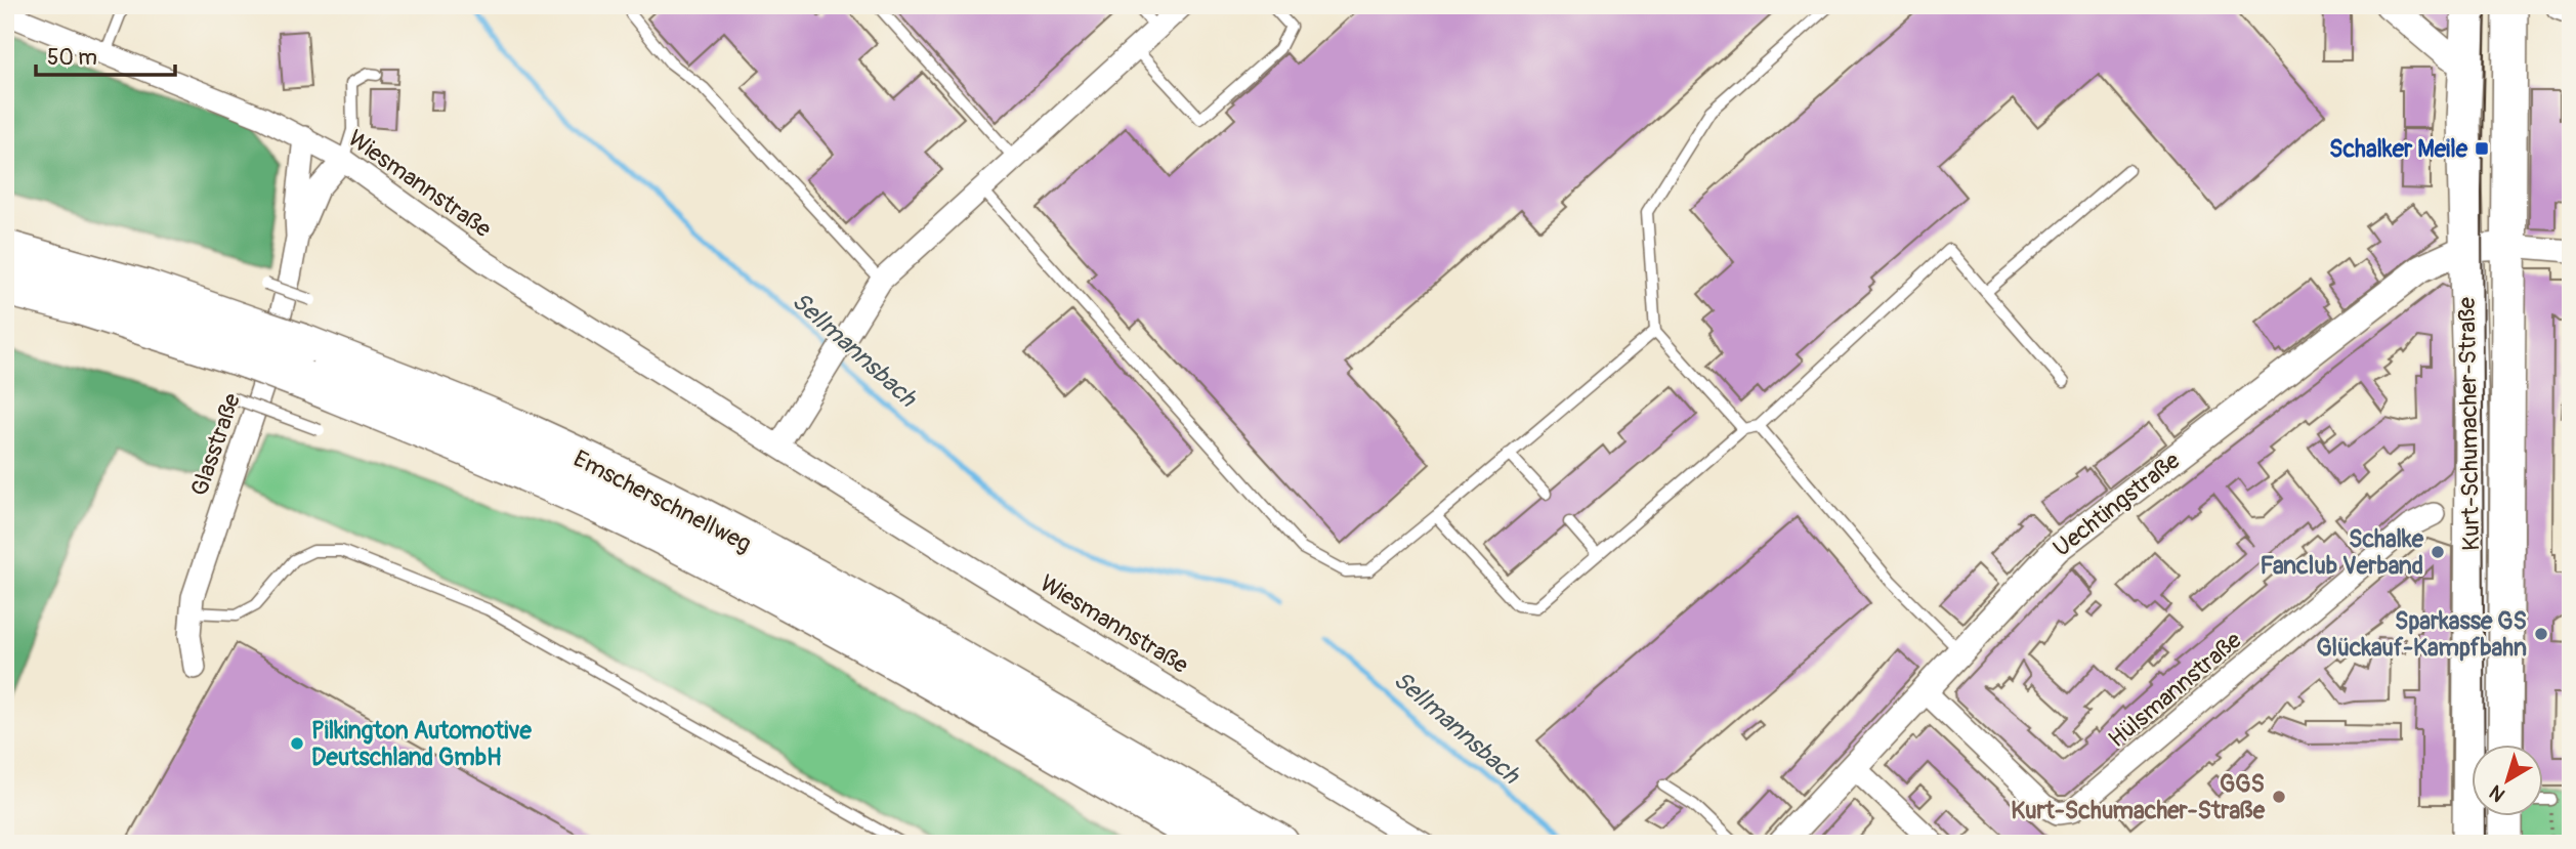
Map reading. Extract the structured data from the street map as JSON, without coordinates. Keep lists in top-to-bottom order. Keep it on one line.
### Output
{"streets":{"highway":["Emscherschnellweg"],"main road":["Kurt-Schumacher-Straße"],"street":["Wiesmannstraße","Glasstraße","Uechtingstraße","Hülsmannstraße"]},"crossings":[["Wiesmannstraße","Glasstraße"],["Kurt-Schumacher-Straße","Uechtingstraße"],["Uechtingstraße","Hülsmannstraße"]],"water":["Sellmannsbach"],"places":{"transit":["Schalker Meile"],"other":["Schalke Fanclub Verband","Sparkasse GS Glückauf-Kampfbahn","Pilkington Automotive Deutschland GmbH","GGS Kurt-Schumacher-Straße"]},"scale_bar":"50 m","north":"bottom left"}
